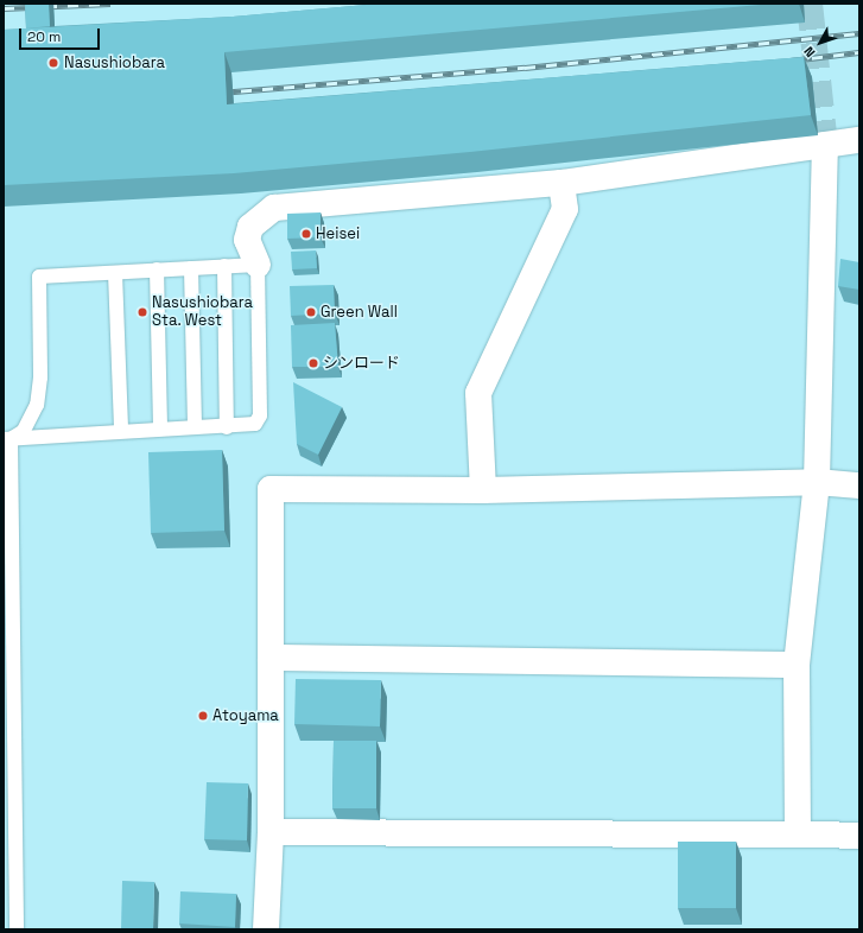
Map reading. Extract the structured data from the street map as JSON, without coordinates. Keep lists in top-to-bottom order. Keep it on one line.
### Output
{"places":["Nasushiobara","Heisei","Nasushiobara Sta. West","Green Wall","シンロード","Atoyama"],"scale_bar":"20 m","north":"bottom left"}
